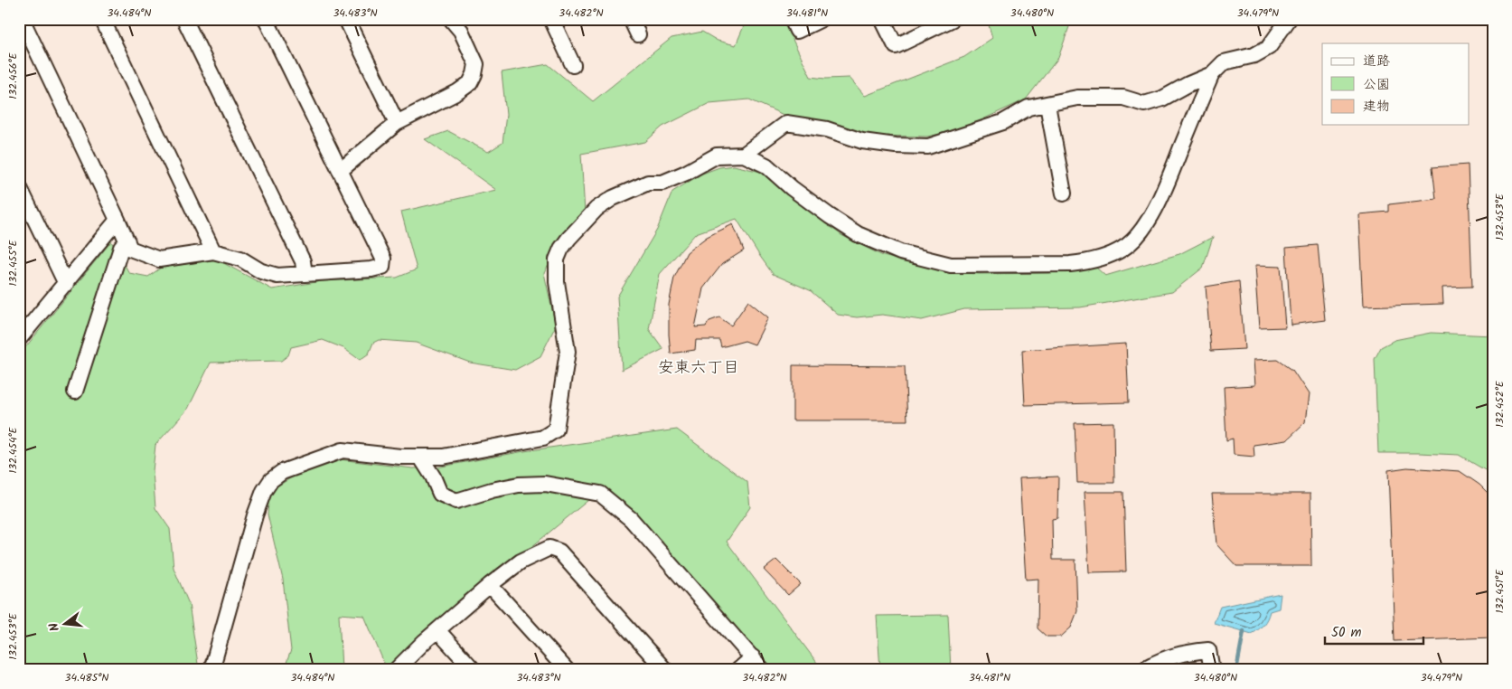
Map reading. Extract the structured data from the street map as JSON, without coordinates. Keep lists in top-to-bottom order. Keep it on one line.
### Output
{"districts":["安東六丁目"],"legend":["道路","公園","建物"],"scale_bar":"50 m","north":"left","coordinates":["34.484°N","34.483°N","34.482°N","34.481°N","34.480°N","34.479°N","132.456°E","132.453°E","132.455°E","132.452°E","132.454°E","132.451°E","34.485°N"]}
